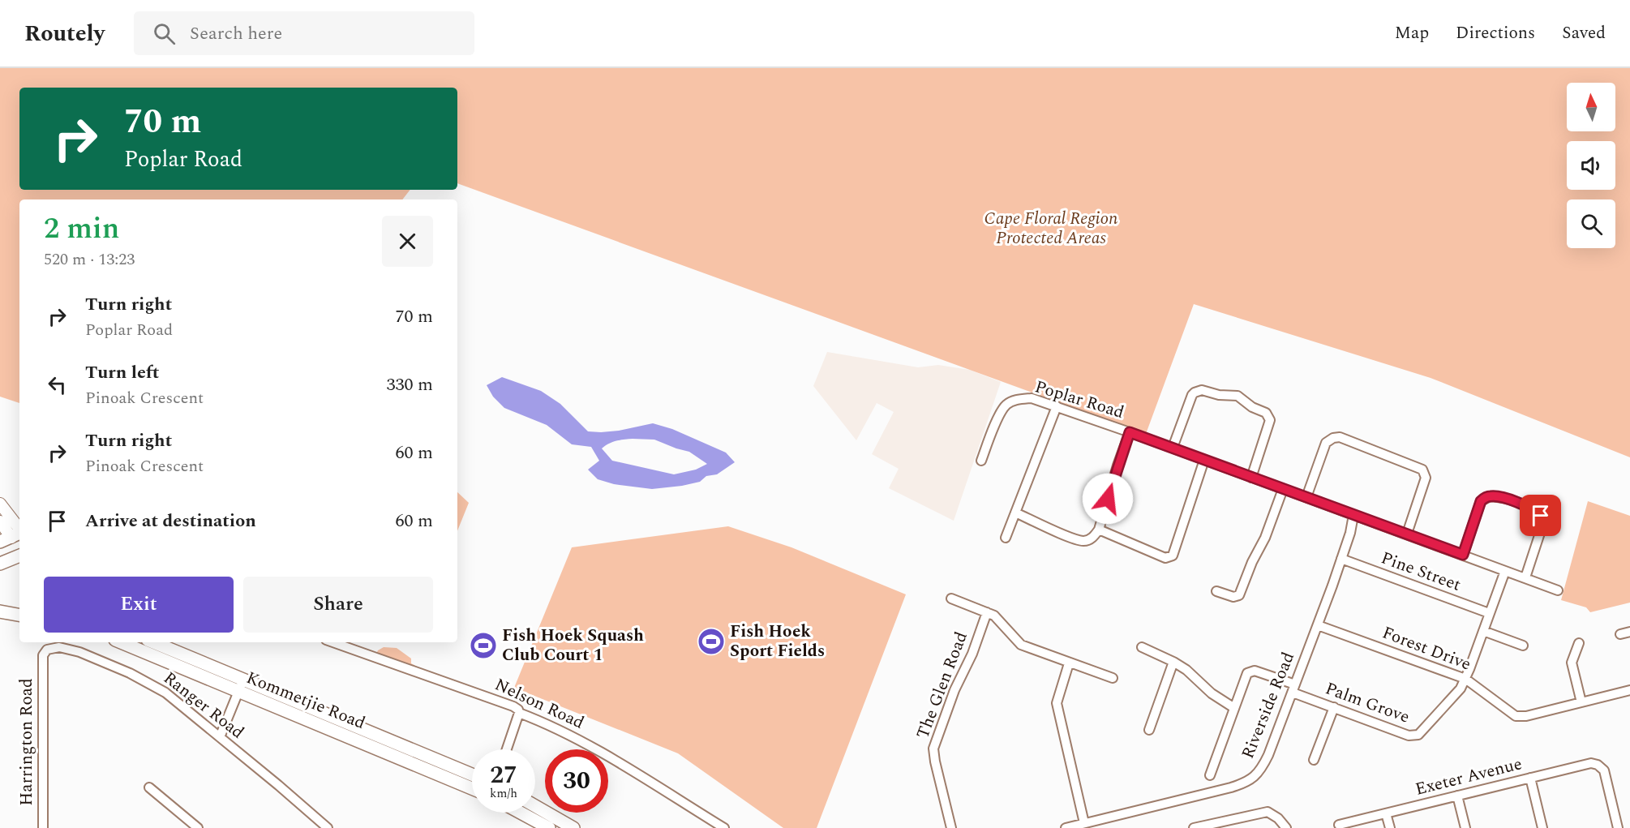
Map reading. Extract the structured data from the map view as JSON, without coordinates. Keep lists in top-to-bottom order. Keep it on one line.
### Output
{"streets":{"main road":["Kommetjie Road"],"street":["Poplar Road","Pine Street","Forest Drive","The Glen Road","Palm Grove","Nelson Road","Ranger Road","Riverside Road","Harrington Road","Exeter Avenue"]},"crossings":[["Poplar Road","Palm Grove"],["Poplar Road","Riverside Road"],["Pine Street","Palm Grove"],["Pine Street","Riverside Road"],["Forest Drive","Palm Grove"],["Forest Drive","Riverside Road"],["Palm Grove","Riverside Road"],["Ranger Road","Harrington Road"]],"parks":["Cape Floral Region Protected Areas"],"places":{"sports":["Fish Hoek Sport Fields","Fish Hoek Squash Club Court 1"]},"north":"top","page":{"header":"Routely","search":"Search here","nav":["Map","Directions","Saved"],"turn":["70 m","Poplar Road"],"heading":["2 min","520 m · 13:23"],"list":[{"name":"Turn right","note":"Poplar Road","value":"70 m"},{"name":"Turn left","note":"Pinoak Crescent","value":"330 m"},{"name":"Turn right","note":"Pinoak Crescent","value":"60 m"},{"name":"Arrive at destination","value":"60 m"}],"buttons":["Exit","Share"],"speed":"27 km/h","limit":"30"}}
